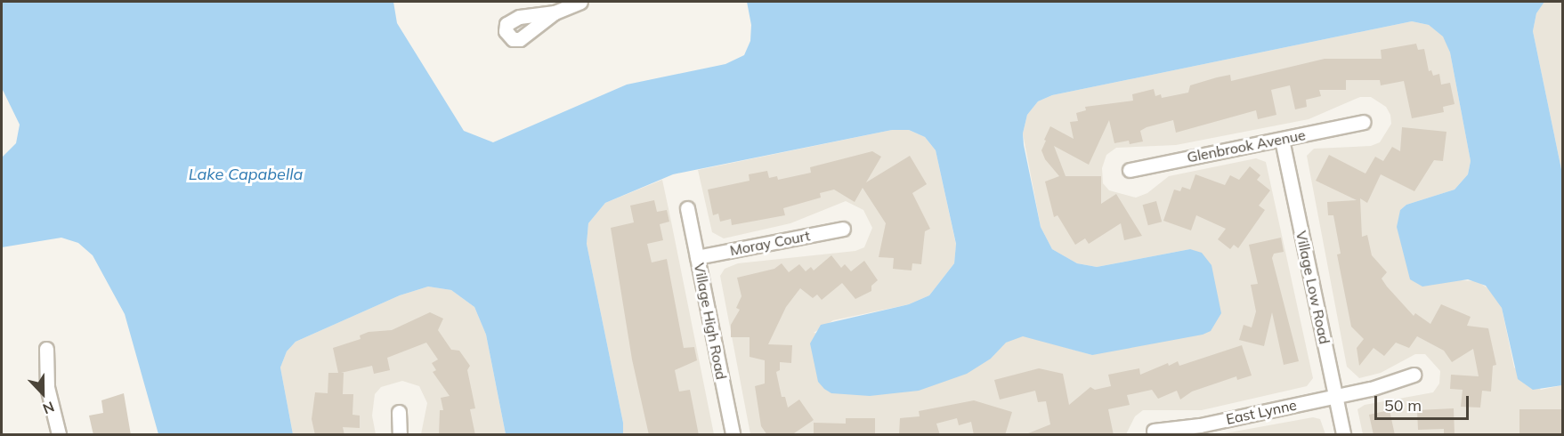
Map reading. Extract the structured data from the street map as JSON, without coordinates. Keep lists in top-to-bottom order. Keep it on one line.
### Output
{"streets":{"street":["Glenbrook Avenue","Moray Court","Village Low Road","Village High Road","East Lynne"]},"crossings":[["Glenbrook Avenue","Village Low Road"],["Moray Court","Village High Road"],["Village Low Road","East Lynne"]],"water":["Lake Capabella"],"scale_bar":"50 m","north":"bottom"}
